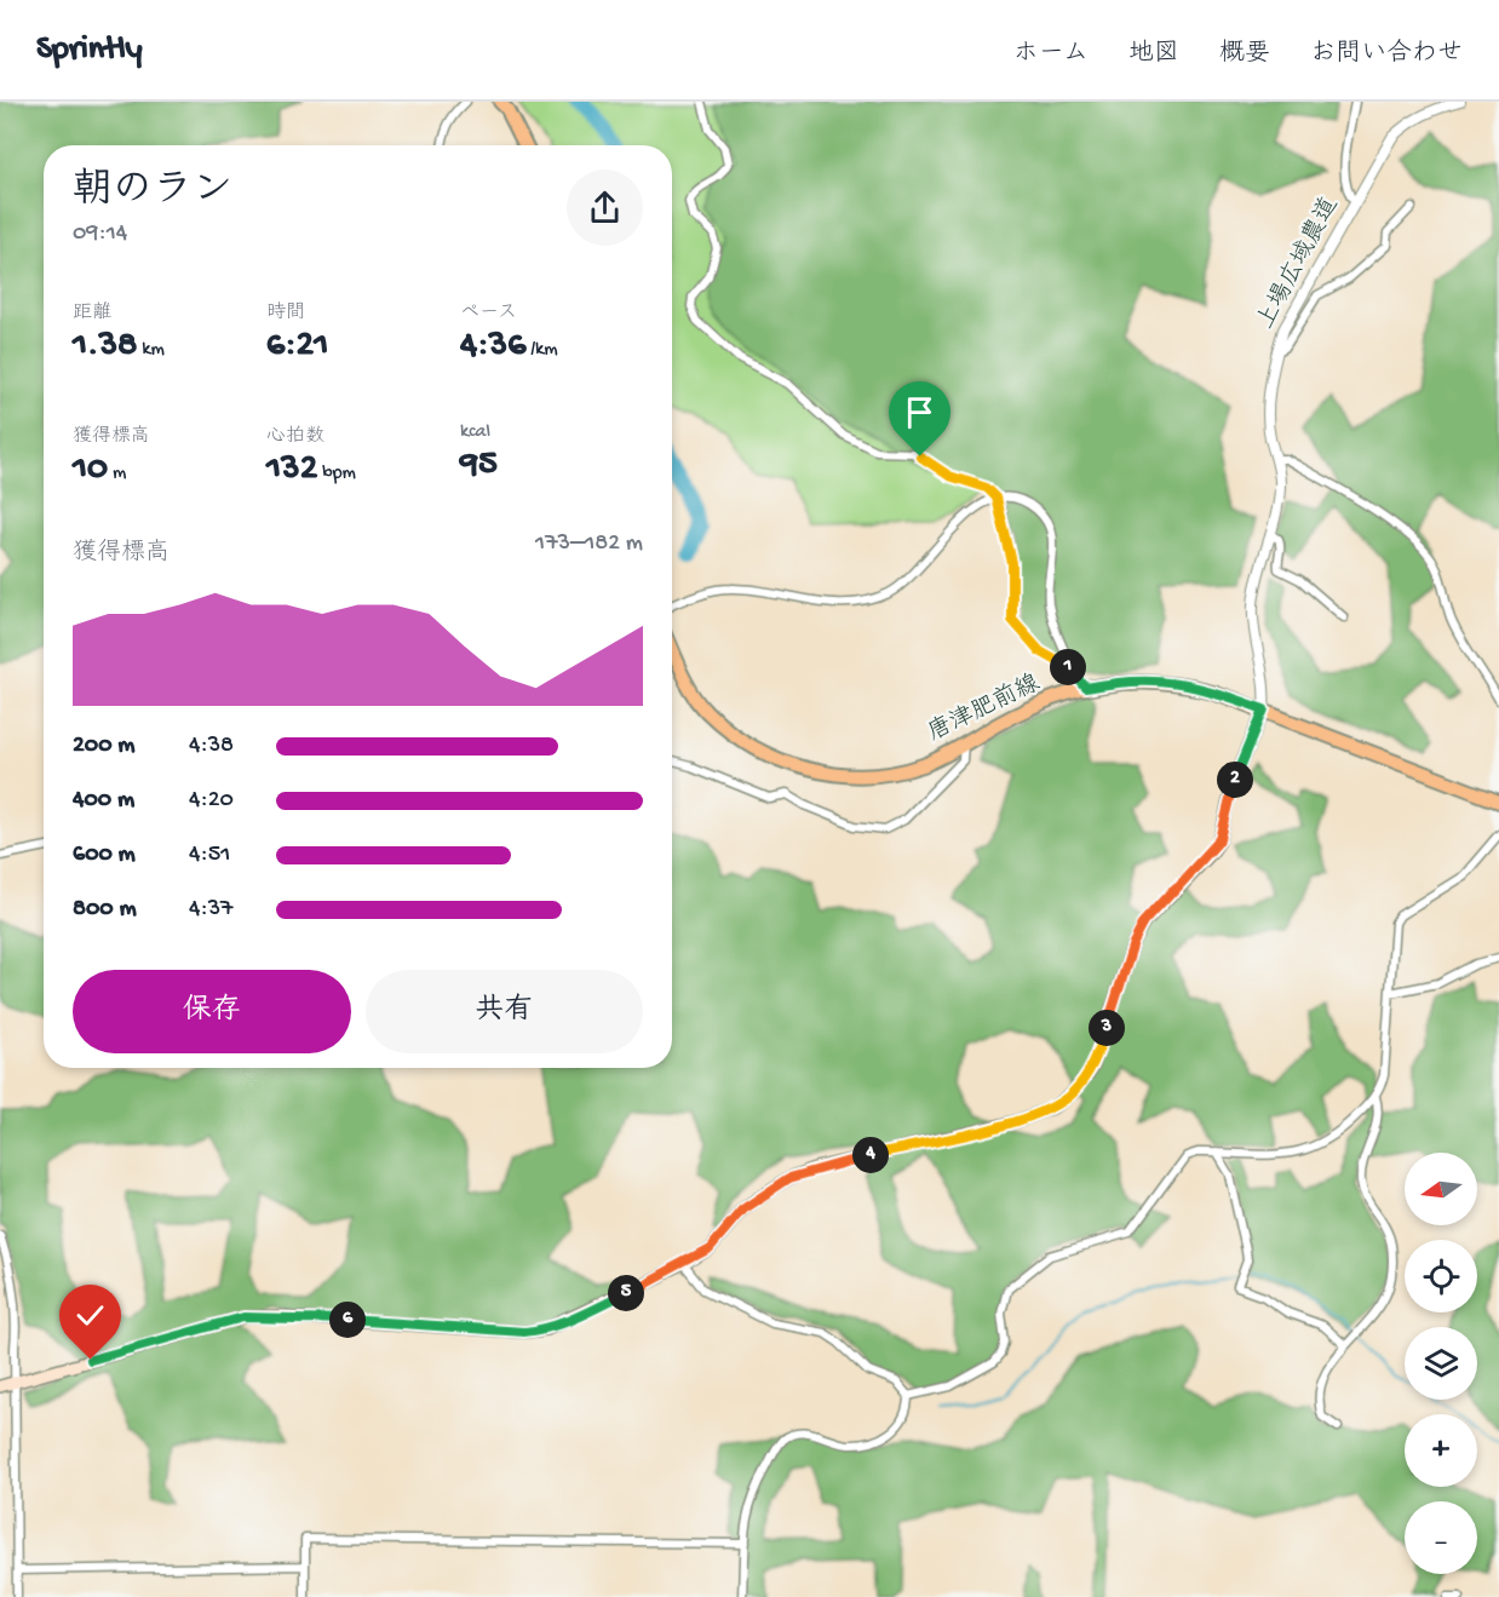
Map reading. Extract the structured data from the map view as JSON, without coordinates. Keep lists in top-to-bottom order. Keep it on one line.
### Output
{"streets":{"main road":["唐津肥前線"],"street":["上場広域農道"]},"crossings":[["上場広域農道","唐津肥前線"]],"north":"left","page":{"header":"Sprintly","nav":["ホーム","地図","概要","お問い合わせ"],"heading":["朝のラン","09:14"],"stats":[["距離","1.38 km"],["時間","6:21"],["ペース","4:36 /km"],["獲得標高","10 m"],["心拍数","132 bpm"],["kcal","95"]],"chart":["獲得標高","173–182 m"],"pins":["1","2","3","4","5","6"],"list":[{"name":"200 m","note":"4:38"},{"name":"400 m","note":"4:20"},{"name":"600 m","note":"4:51"},{"name":"800 m","note":"4:37"}],"buttons":["保存","共有"],"map_buttons":["+","−"]}}
